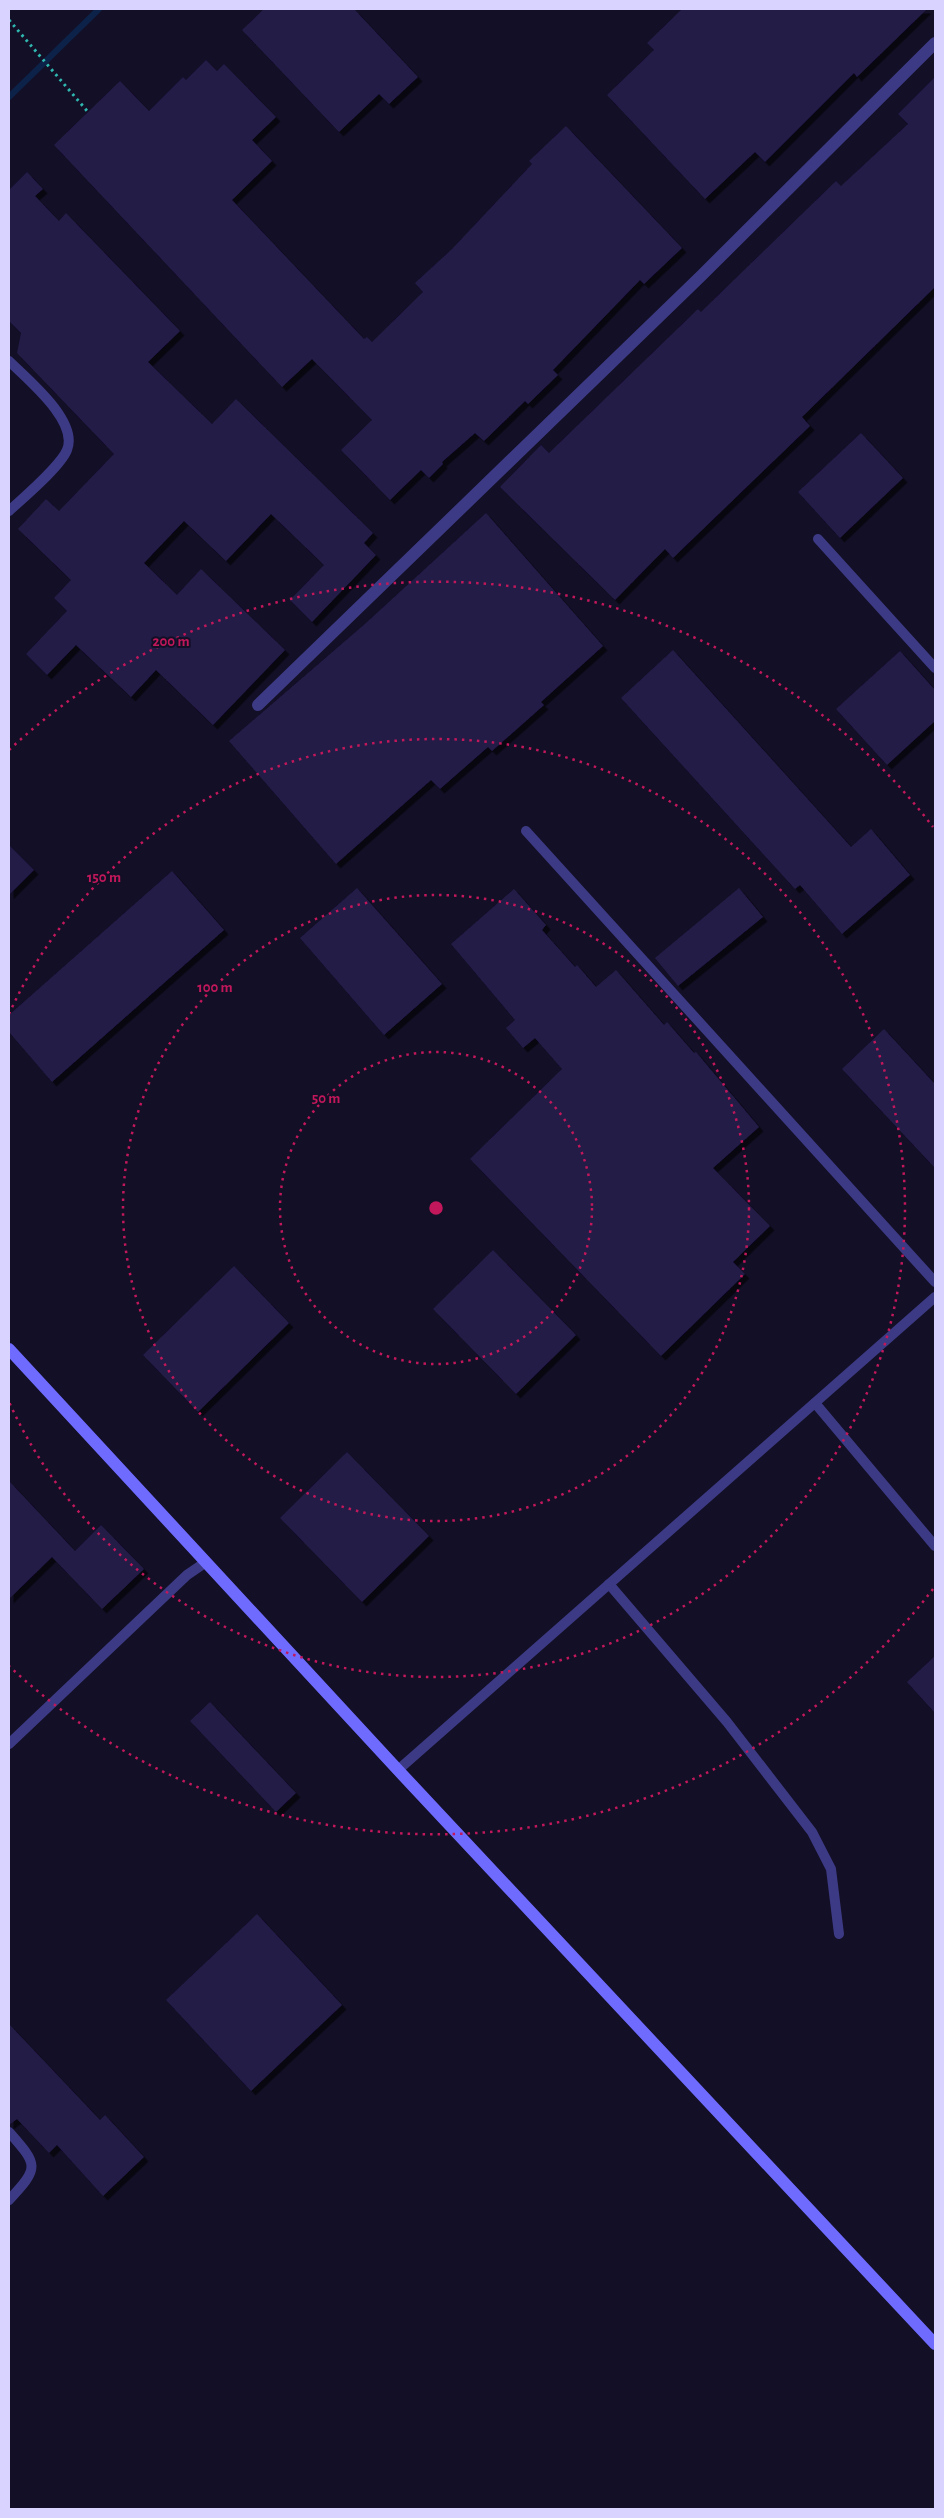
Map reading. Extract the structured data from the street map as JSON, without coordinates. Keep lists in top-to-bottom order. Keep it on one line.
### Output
{"rings":["200 m","150 m","100 m","50 m"]}
